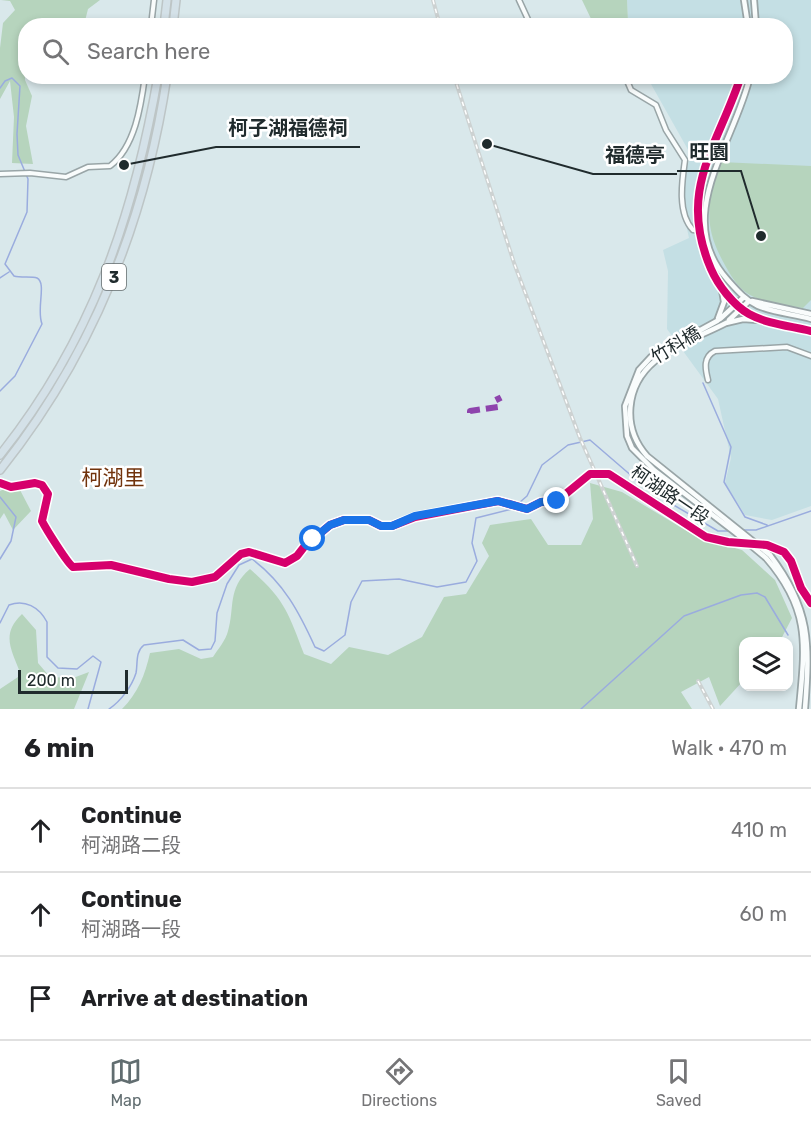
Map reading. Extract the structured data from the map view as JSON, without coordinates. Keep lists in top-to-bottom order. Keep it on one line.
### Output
{"streets":{"highway":["3"],"street":["竹科橋","柯湖路一段"]},"districts":["柯湖里"],"places":["福德亭","柯子湖福德祠","旺園"],"scale_bar":"200 m","page":{"search":"Search here","scale":"200 m","heading":["6 min","Walk · 470 m"],"list":[["Continue","柯湖路二段","410 m"],["Continue","柯湖路一段","60 m"],"Arrive at destination"],"nav":["Map","Directions","Saved"]}}
